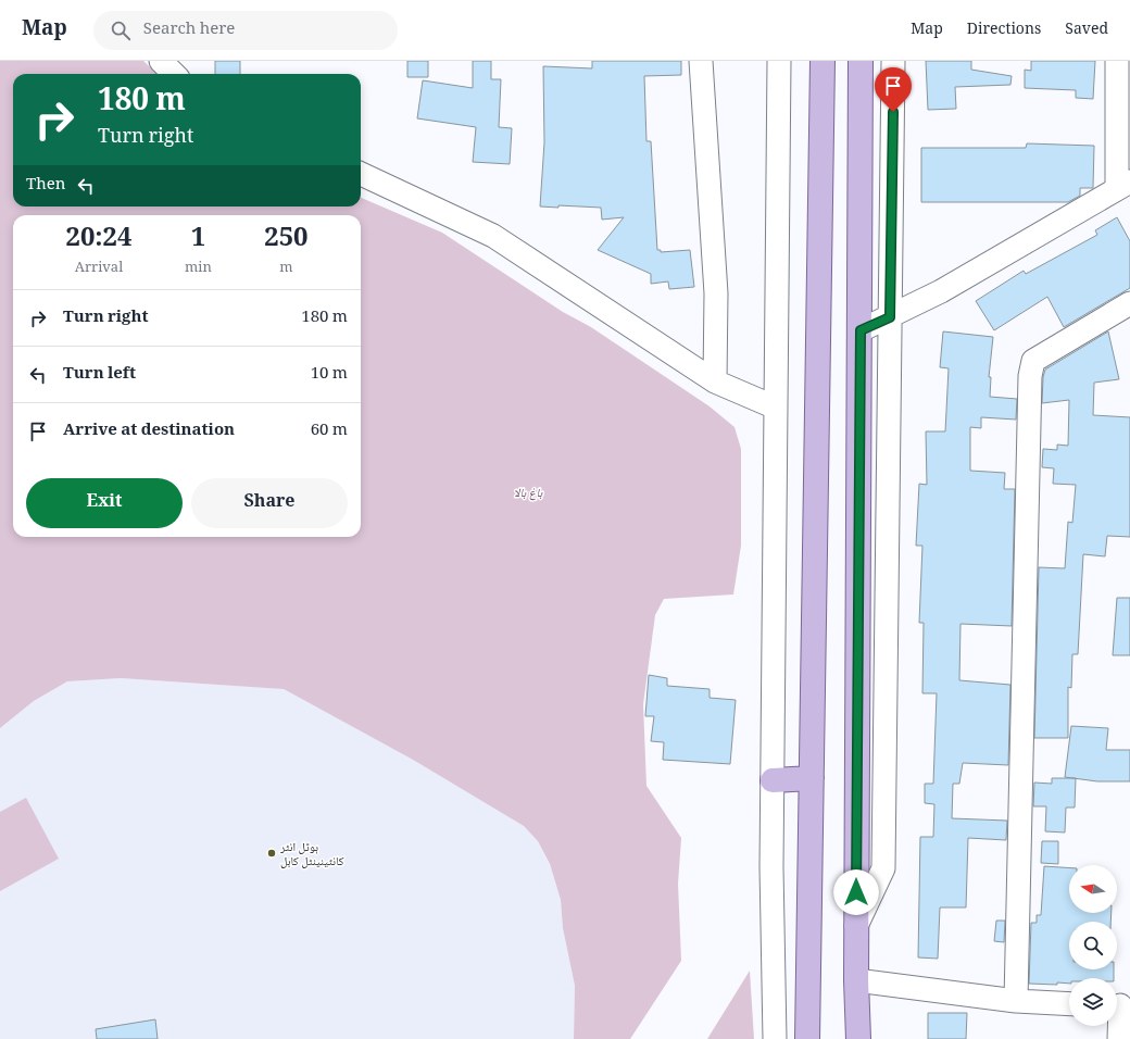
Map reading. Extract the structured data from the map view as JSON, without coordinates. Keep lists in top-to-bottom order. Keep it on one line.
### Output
{"parks":["باغ بالا"],"places":["ہوٹل انٹر کانٹینینٹل کابل"],"north":"left","page":{"header":"Map","search":"Search here","nav":["Map","Directions","Saved"],"turn":["180 m","Turn right"],"then":"Then","eta":["20:24","Arrival","1","min","250","m"],"list":[{"name":"Turn right","value":"180 m"},{"name":"Turn left","value":"10 m"},{"name":"Arrive at destination","value":"60 m"}],"buttons":["Exit","Share"]}}
